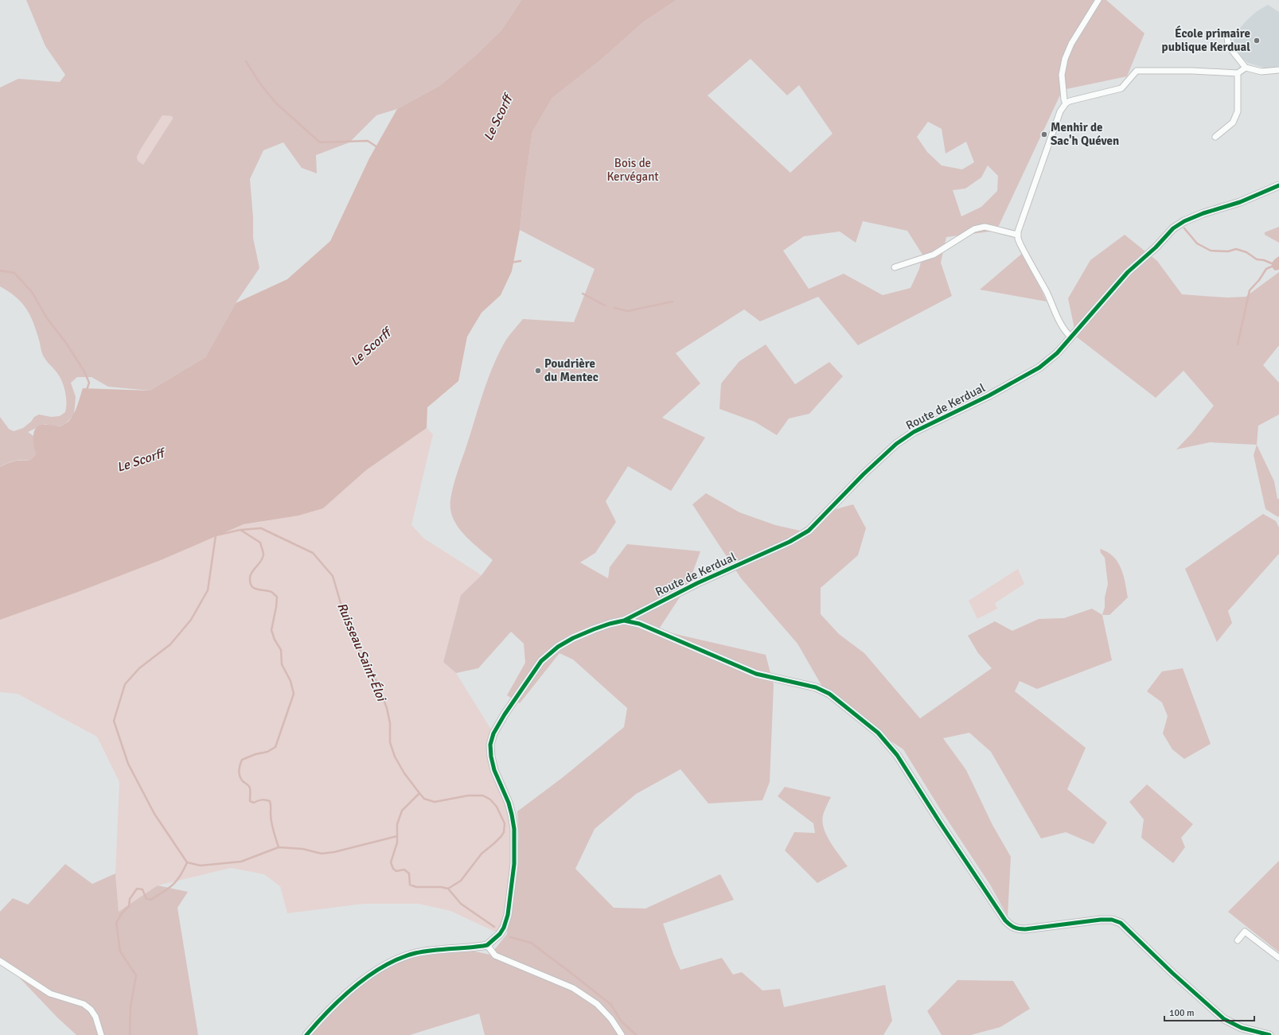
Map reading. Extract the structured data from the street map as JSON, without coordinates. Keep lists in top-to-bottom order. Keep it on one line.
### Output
{"streets":{"street":["Route de Kerdual"]},"water":["Le Scorff","Ruisseau Saint-Éloi"],"parks":["Bois de Kervégant"],"places":["École primaire publique Kerdual","Menhir de Sac'h Quéven","Poudrière du Mentec"],"scale_bar":"100 m"}
